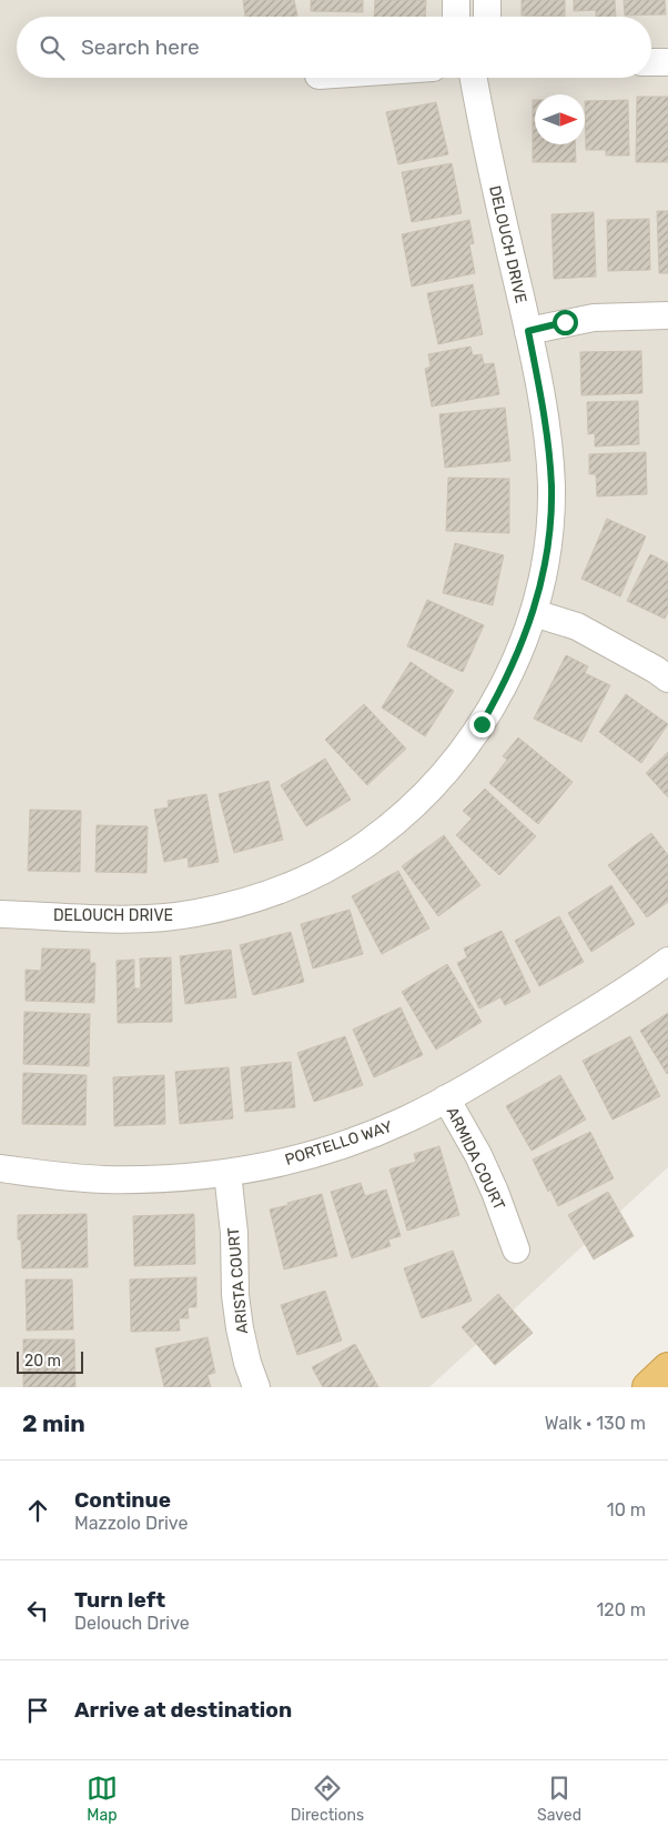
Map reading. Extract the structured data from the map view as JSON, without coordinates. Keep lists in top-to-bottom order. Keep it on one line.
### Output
{"streets":{"street":["DELOUCH DRIVE","PORTELLO WAY","ARMIDA COURT","ARISTA COURT"]},"crossings":[["PORTELLO WAY","ARMIDA COURT"],["PORTELLO WAY","ARISTA COURT"]],"scale_bar":"20 m","north":"right","page":{"search":"Search here","scale":"20 m","heading":["2 min","Walk · 130 m"],"list":[["Continue","Mazzolo Drive","10 m"],["Turn left","Delouch Drive","120 m"],"Arrive at destination"],"nav":["Map","Directions","Saved"]}}
